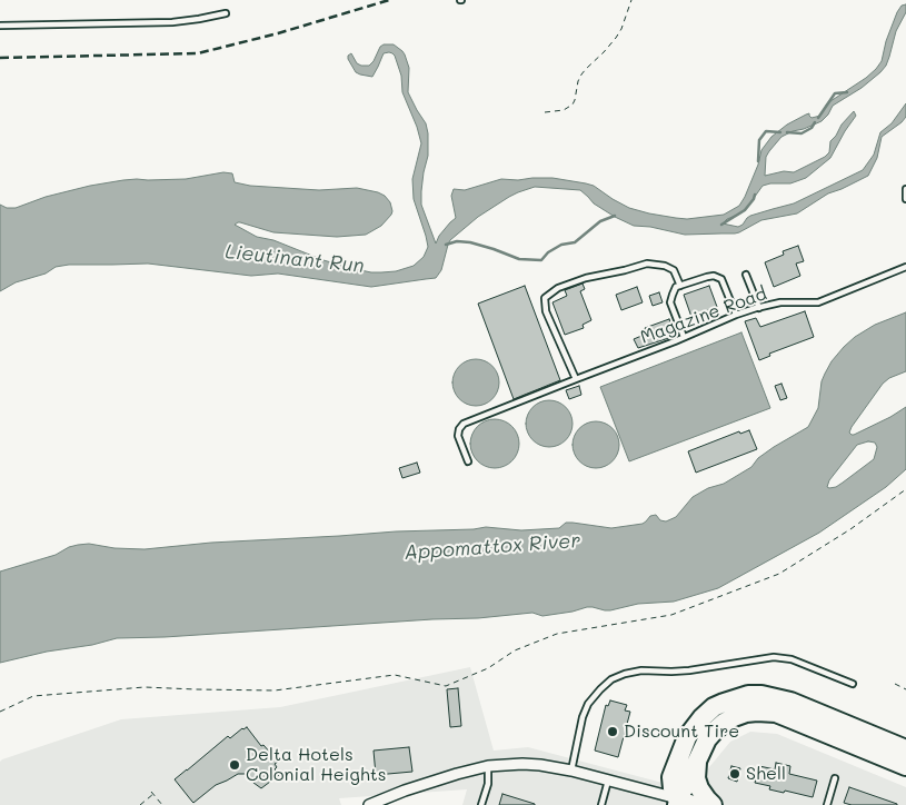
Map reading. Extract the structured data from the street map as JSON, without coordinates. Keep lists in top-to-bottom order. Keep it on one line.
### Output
{"streets":{"lane":["Magazine Road"]},"water":["Lieutinant Run","Appomattox River"],"places":["Discount Tire","Delta Hotels Colonial Heights","Shell"]}
